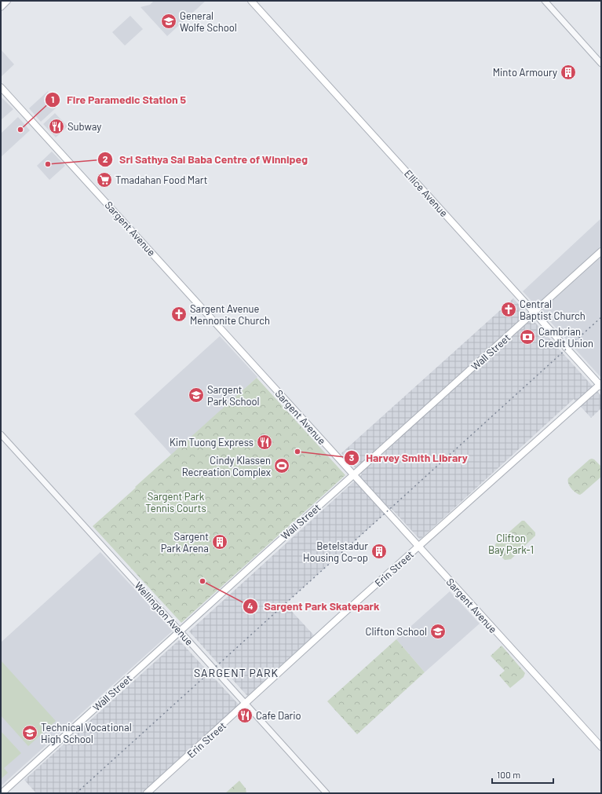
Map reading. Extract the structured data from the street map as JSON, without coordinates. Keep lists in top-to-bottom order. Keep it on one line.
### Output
{"streets":{"main road":["Ellice Avenue","Sargent Avenue","Wall Street","Erin Street"],"street":["Wellington Avenue"]},"crossings":[["Ellice Avenue","Wall Street"],["Ellice Avenue","Erin Street"],["Sargent Avenue","Wall Street"],["Sargent Avenue","Erin Street"],["Wall Street","Wellington Avenue"],["Erin Street","Wellington Avenue"]],"districts":["SARGENT PARK"],"parks":["Sargent Park Tennis Courts","Clifton Bay Park-1"],"places":{"school or university":["General Wolfe School","Sargent Park School","Clifton School","Technical Vocational High School"],"building":["Minto Armoury","Sargent Park Arena","Betelstadur Housing Co-op"],"restaurant":["Subway","Kim Tuong Express","Cafe Dario"],"other":["Fire Paramedic Station 5","Sri Sathya Sai Baba Centre of Winnipeg","Harvey Smith Library","Sargent Park Skatepark"],"supermarket":["Tmadahan Food Mart"],"church":["Central Baptist Church","Sargent Avenue Mennonite Church"],"bank":["Cambrian Credit Union"],"sports":["Cindy Klassen Recreation Complex"]},"scale_bar":"100 m"}
